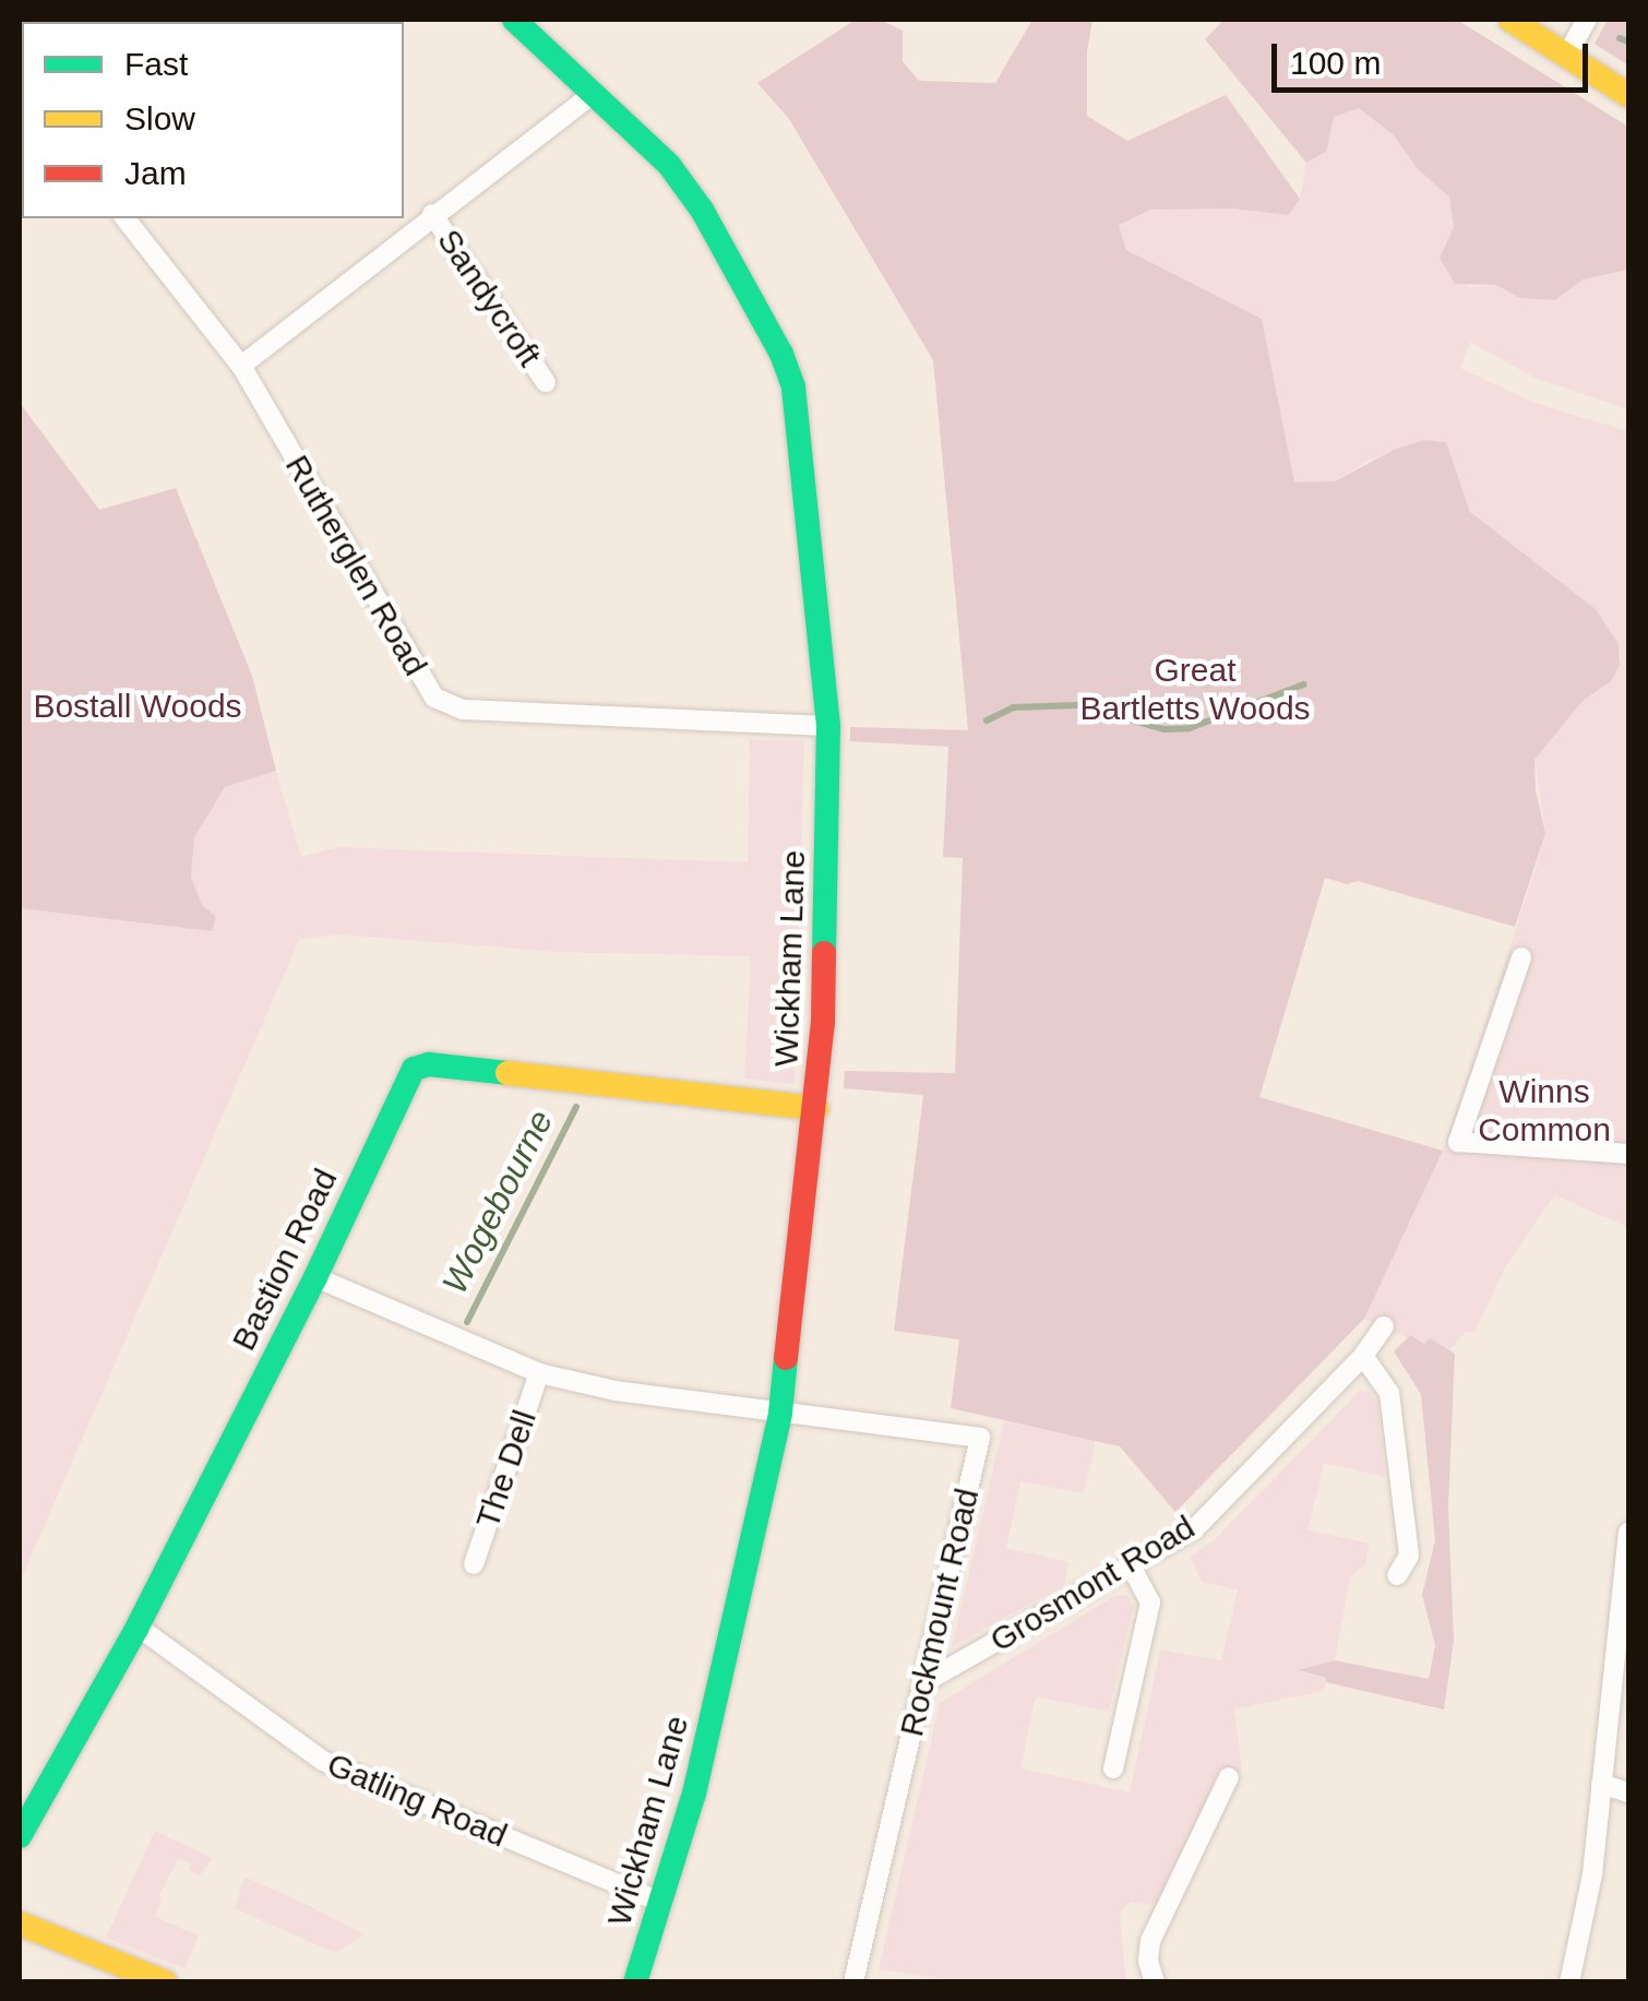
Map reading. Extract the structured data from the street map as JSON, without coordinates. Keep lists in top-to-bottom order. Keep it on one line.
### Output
{"streets":{"main road":["Wickham Lane","Bastion Road"],"street":["Sandycroft","Rutherglen Road","The Dell","Grosmont Road","Rockmount Road","Gatling Road"]},"crossings":[["Rutherglen Road","Wickham Lane"],["Wickham Lane","Bastion Road"],["Wickham Lane","Rockmount Road"],["Wickham Lane","Gatling Road"],["Bastion Road","Gatling Road"],["Grosmont Road","Rockmount Road"]],"water":["Wogebourne"],"parks":["Great Bartletts Woods","Bostall Woods","Winns Common"],"legend":["Fast","Slow","Jam"],"scale_bar":"100 m"}
